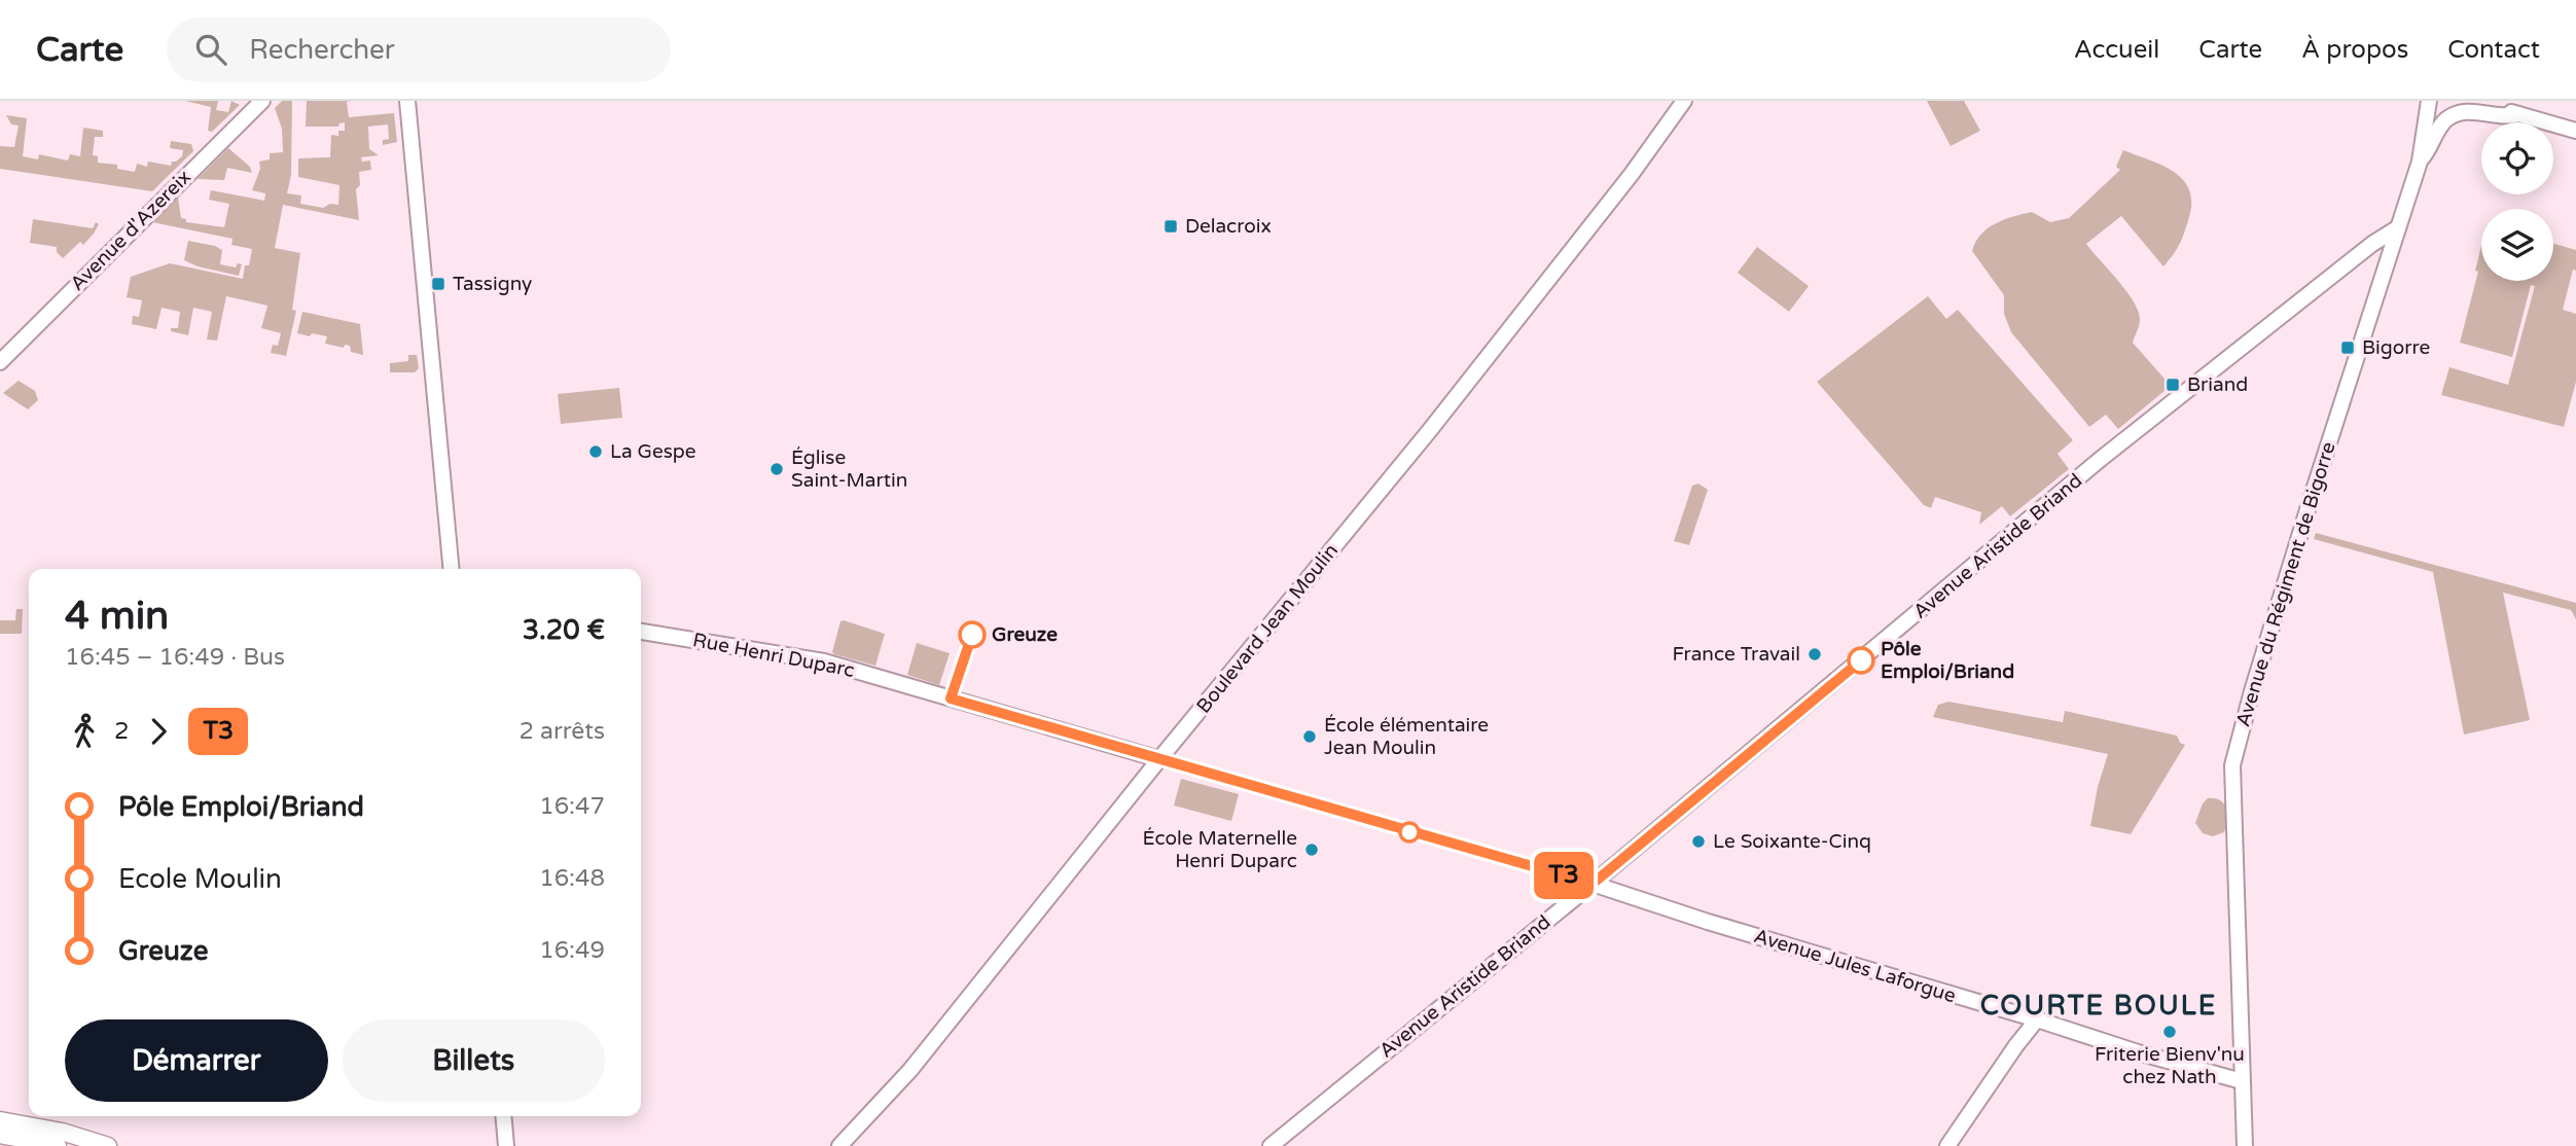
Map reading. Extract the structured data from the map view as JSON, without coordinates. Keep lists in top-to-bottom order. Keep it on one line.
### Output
{"streets":{"main road":["Avenue d'Azereix","Avenue Aristide Briand","Avenue du Régiment de Bigorre","Boulevard Jean Moulin","Rue Henri Duparc","Avenue Jules Laforgue"]},"crossings":[["Avenue Aristide Briand","Avenue du Régiment de Bigorre"],["Avenue Aristide Briand","Avenue Jules Laforgue"],["Avenue du Régiment de Bigorre","Avenue Jules Laforgue"],["Boulevard Jean Moulin","Rue Henri Duparc"]],"districts":["COURTE BOULE"],"places":{"transit":["Delacroix","Tassigny","Bigorre","Briand"],"other":["La Gespe","Église Saint-Martin","Greuze","France Travail","Pôle Emploi/Briand","École élémentaire Jean Moulin","Le Soixante-Cinq","École Maternelle Henri Duparc","Friterie Bienv'nu chez Nath"]},"lines":["bus line T3"],"page":{"header":"Carte","search":"Rechercher","nav":["Accueil","Carte","À propos","Contact"],"on_map":"T3","heading":["4 min","16:45 – 16:49 · Bus","3.20 €"],"legs":["2","T3","2 arrêts"],"list":[{"name":"Pôle Emploi/Briand","value":"16:47"},{"name":"Ecole Moulin","value":"16:48"},{"name":"Greuze","value":"16:49"}],"buttons":["Démarrer","Billets"]}}
